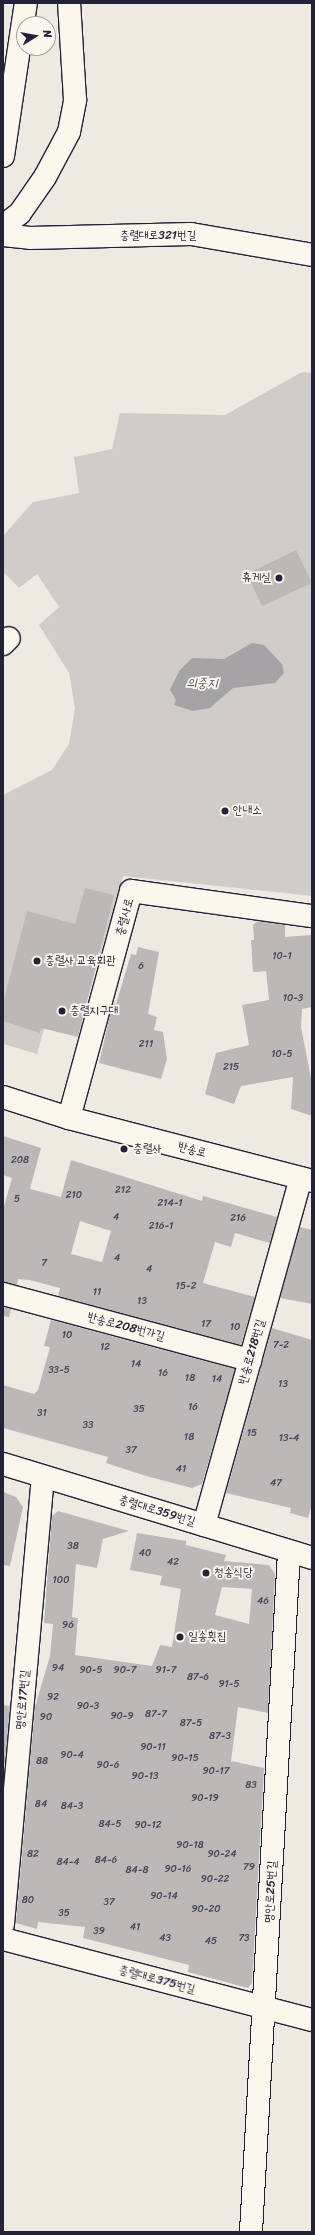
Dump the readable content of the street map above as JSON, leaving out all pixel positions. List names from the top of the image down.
{
  "streets": {
    "street": [
      "충렬대로321번길",
      "충렬사로",
      "반송로",
      "반송로208번가길",
      "반송로218번길",
      "충렬대로359번길",
      "명안로17번길",
      "명안로25번길",
      "충렬대로375번길"
    ]
  },
  "crossings": [
    ["충렬사로", "반송로"],
    ["반송로", "반송로218번길"],
    ["반송로208번가길", "반송로218번길"],
    ["반송로218번길", "충렬대로359번길"],
    ["충렬대로359번길", "명안로17번길"],
    ["충렬대로359번길", "명안로25번길"],
    ["명안로25번길", "충렬대로375번길"]
  ],
  "water": ["의중지"],
  "places": [
    "휴게실",
    "안내소",
    "충렬사 교육회관",
    "충렬지구대",
    "충렬사",
    "청송식당",
    "일송횟집"
  ],
  "house_numbers": [
    "10-1",
    "6",
    "10-3",
    "211",
    "10-5",
    "215",
    "208",
    "212",
    "210",
    "5",
    "214-1",
    "4",
    "216",
    "216-1",
    "4",
    "7",
    "4",
    "15-2",
    "11",
    "13",
    "17",
    "10",
    "10",
    "7-2",
    "12",
    "14",
    "33-5",
    "16",
    "18",
    "14",
    "13",
    "16",
    "35",
    "31",
    "33",
    "15",
    "18",
    "13-4",
    "37",
    "41",
    "47",
    "38",
    "40",
    "42",
    "100",
    "46",
    "96",
    "94",
    "90-5",
    "90-7",
    "91-7",
    "87-6",
    "91-5",
    "92",
    "90-3",
    "87-7",
    "90-9",
    "90",
    "87-5",
    "87-3",
    "90-11",
    "90-4",
    "90-15",
    "88",
    "90-6",
    "90-17",
    "90-13",
    "83",
    "90-19",
    "84",
    "84-3",
    "84-5",
    "90-12",
    "90-18",
    "82",
    "90-24",
    "84-6",
    "84-4",
    "79",
    "90-16",
    "84-8",
    "90-22",
    "90-14",
    "80",
    "37",
    "90-20",
    "35",
    "41",
    "39",
    "43",
    "73",
    "45"
  ],
  "north": "right"
}
